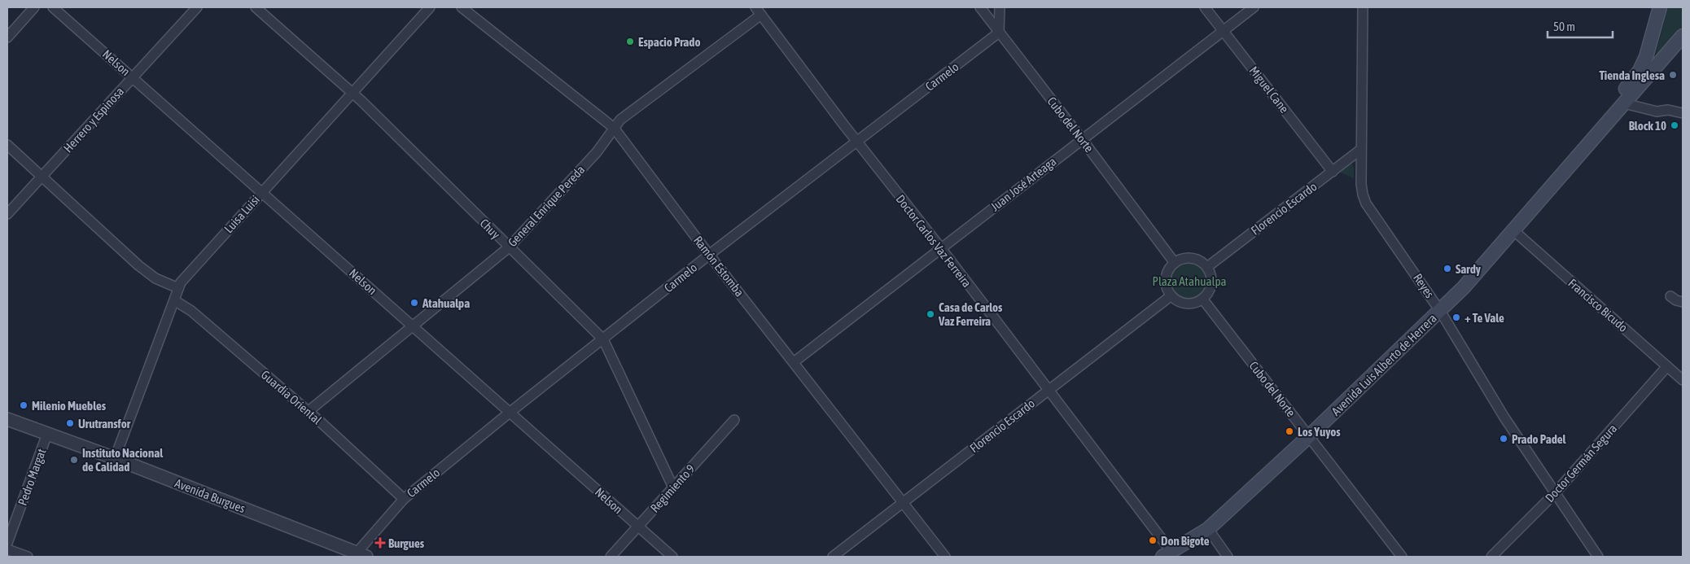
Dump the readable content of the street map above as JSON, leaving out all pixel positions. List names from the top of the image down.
{
  "streets": {
    "main road": ["Avenida Luis Alberto de Herrera"],
    "street": [
      "Nelson",
      "Carmelo",
      "Miguel Cane",
      "Herrero y Espinosa",
      "Cubo del Norte",
      "Juan José Arteaga",
      "General Enrique Pereda",
      "Florencio Escardo",
      "Luisa Luisi",
      "Chuy",
      "Doctor Carlos Vaz Ferreira",
      "Ramón Estomba",
      "Reyes",
      "Francisco Bicudo",
      "Guardia Oriental",
      "Doctor Germán Segura",
      "Pedro Margat",
      "Regimiento 9",
      "Avenida Burgues"
    ]
  },
  "crossings": [
    ["Nelson", "Carmelo"],
    ["Nelson", "Herrero y Espinosa"],
    ["Nelson", "General Enrique Pereda"],
    ["Nelson", "Luisa Luisi"],
    ["Nelson", "Regimiento 9"],
    ["Carmelo", "Cubo del Norte"],
    ["Carmelo", "Chuy"],
    ["Carmelo", "Doctor Carlos Vaz Ferreira"],
    ["Carmelo", "Ramón Estomba"],
    ["Carmelo", "Guardia Oriental"],
    ["Carmelo", "Avenida Burgues"],
    ["Miguel Cane", "Juan José Arteaga"],
    ["Miguel Cane", "Florencio Escardo"],
    ["Cubo del Norte", "Juan José Arteaga"],
    ["Cubo del Norte", "Florencio Escardo"],
    ["Cubo del Norte", "Avenida Luis Alberto de Herrera"],
    ["Juan José Arteaga", "Doctor Carlos Vaz Ferreira"],
    ["Juan José Arteaga", "Ramón Estomba"],
    ["General Enrique Pereda", "Chuy"],
    ["General Enrique Pereda", "Doctor Carlos Vaz Ferreira"],
    ["General Enrique Pereda", "Ramón Estomba"],
    ["General Enrique Pereda", "Guardia Oriental"],
    ["Florencio Escardo", "Doctor Carlos Vaz Ferreira"],
    ["Florencio Escardo", "Ramón Estomba"],
    ["Florencio Escardo", "Reyes"],
    ["Luisa Luisi", "Chuy"],
    ["Luisa Luisi", "Guardia Oriental"],
    ["Luisa Luisi", "Avenida Burgues"],
    ["Chuy", "Regimiento 9"],
    ["Doctor Carlos Vaz Ferreira", "Avenida Luis Alberto de Herrera"],
    ["Reyes", "Avenida Luis Alberto de Herrera"],
    ["Reyes", "Doctor Germán Segura"],
    ["Francisco Bicudo", "Avenida Luis Alberto de Herrera"],
    ["Francisco Bicudo", "Doctor Germán Segura"],
    ["Pedro Margat", "Avenida Burgues"]
  ],
  "parks": ["Plaza Atahualpa"],
  "places": {
    "other": [
      "Espacio Prado",
      "Tienda Inglesa",
      "Block 10",
      "Sardy",
      "Atahualpa",
      "Casa de Carlos Vaz Ferreira",
      "+ Te Vale",
      "Milenio Muebles",
      "Urutransfor",
      "Los Yuyos",
      "Prado Padel",
      "Instituto Nacional de Calidad",
      "Don Bigote"
    ],
    "health": ["Burgues"]
  },
  "scale_bar": "50 m"
}
